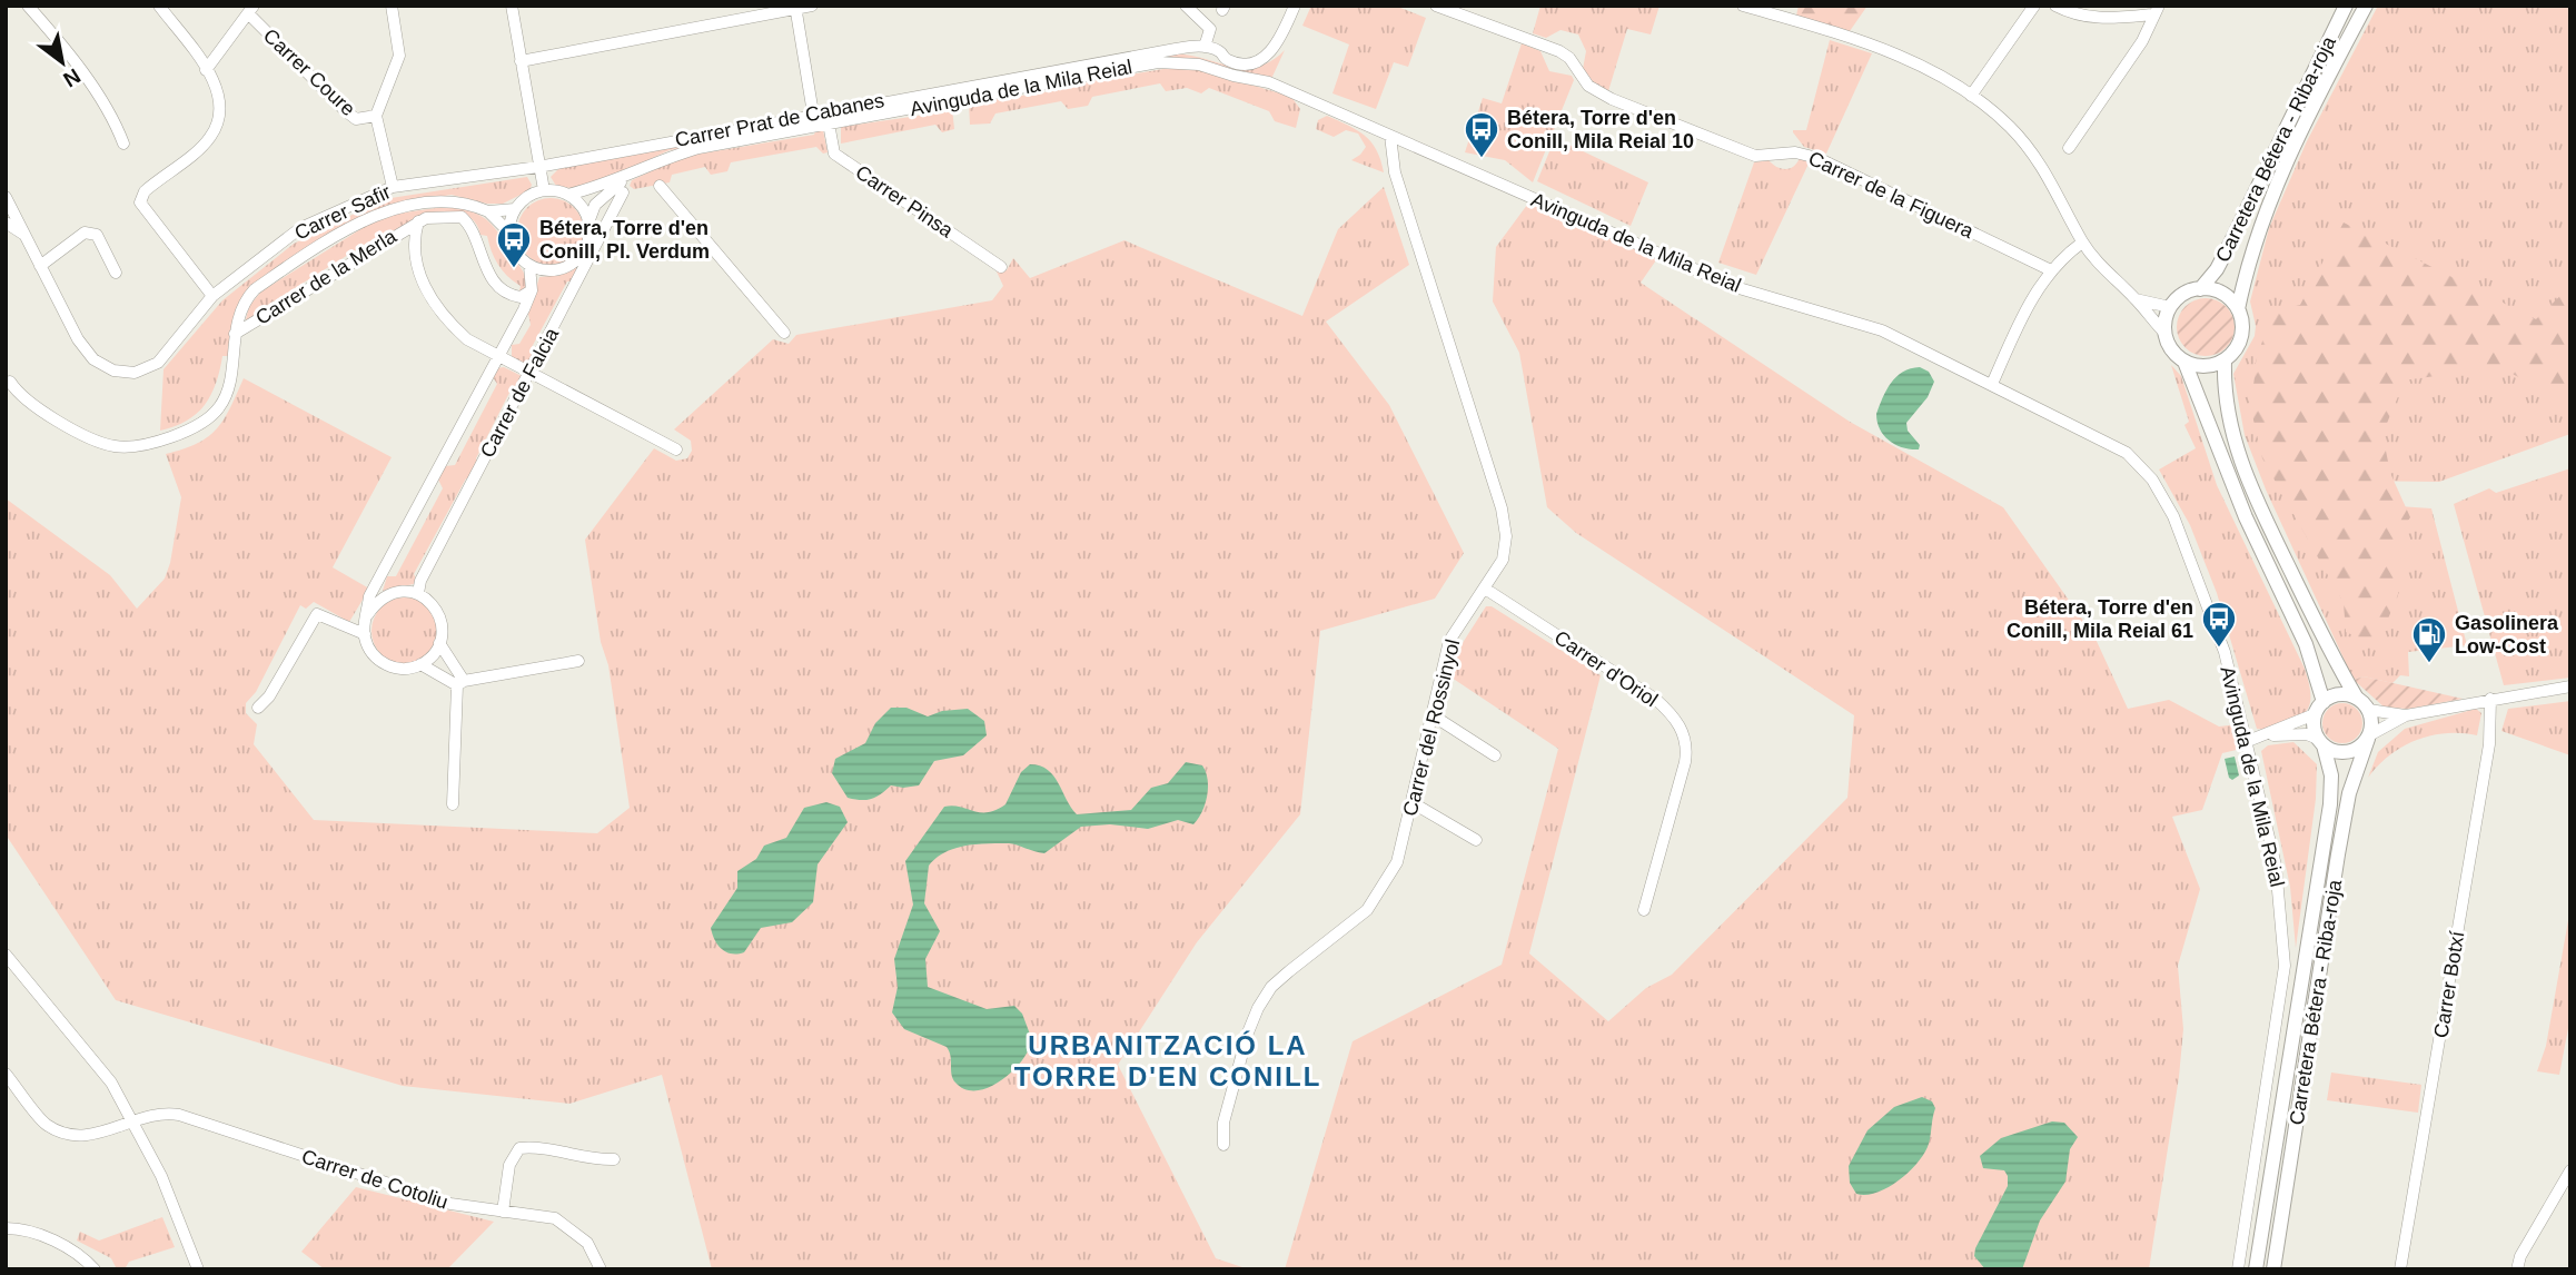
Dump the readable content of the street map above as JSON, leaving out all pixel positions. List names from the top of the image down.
{
  "streets": {
    "main road": ["Carretera Bétera - Riba-roja"],
    "street": [
      "Carrer Coure",
      "Avinguda de la Mila Reial",
      "Carrer Prat de Cabanes",
      "Carrer de la Figuera",
      "Carrer Pinsa",
      "Carrer Safir",
      "Carrer de la Merla",
      "Carrer de Falcia",
      "Carrer d'Oriol",
      "Carrer del Rossinyol",
      "Carrer Botxí",
      "Carrer de Cotoliu"
    ]
  },
  "crossings": [
    ["Avinguda de la Mila Reial", "Carrer Pinsa"],
    ["Avinguda de la Mila Reial", "Carrer de la Merla"],
    ["Avinguda de la Mila Reial", "Carrer del Rossinyol"],
    ["Carrer Prat de Cabanes", "Carrer Safir"],
    ["Carrer d'Oriol", "Carrer del Rossinyol"]
  ],
  "districts": ["URBANITZACIÓ LA TORRE D'EN CONILL"],
  "places": {
    "bus stop": ["Bétera, Torre d'en Conill, Mila Reial 10", "Bétera, Torre d'en Conill, Pl. Verdum", "Bétera, Torre d'en Conill, Mila Reial 61"],
    "fuel station": ["Gasolinera Low-Cost"]
  },
  "north": "bottom right"
}
